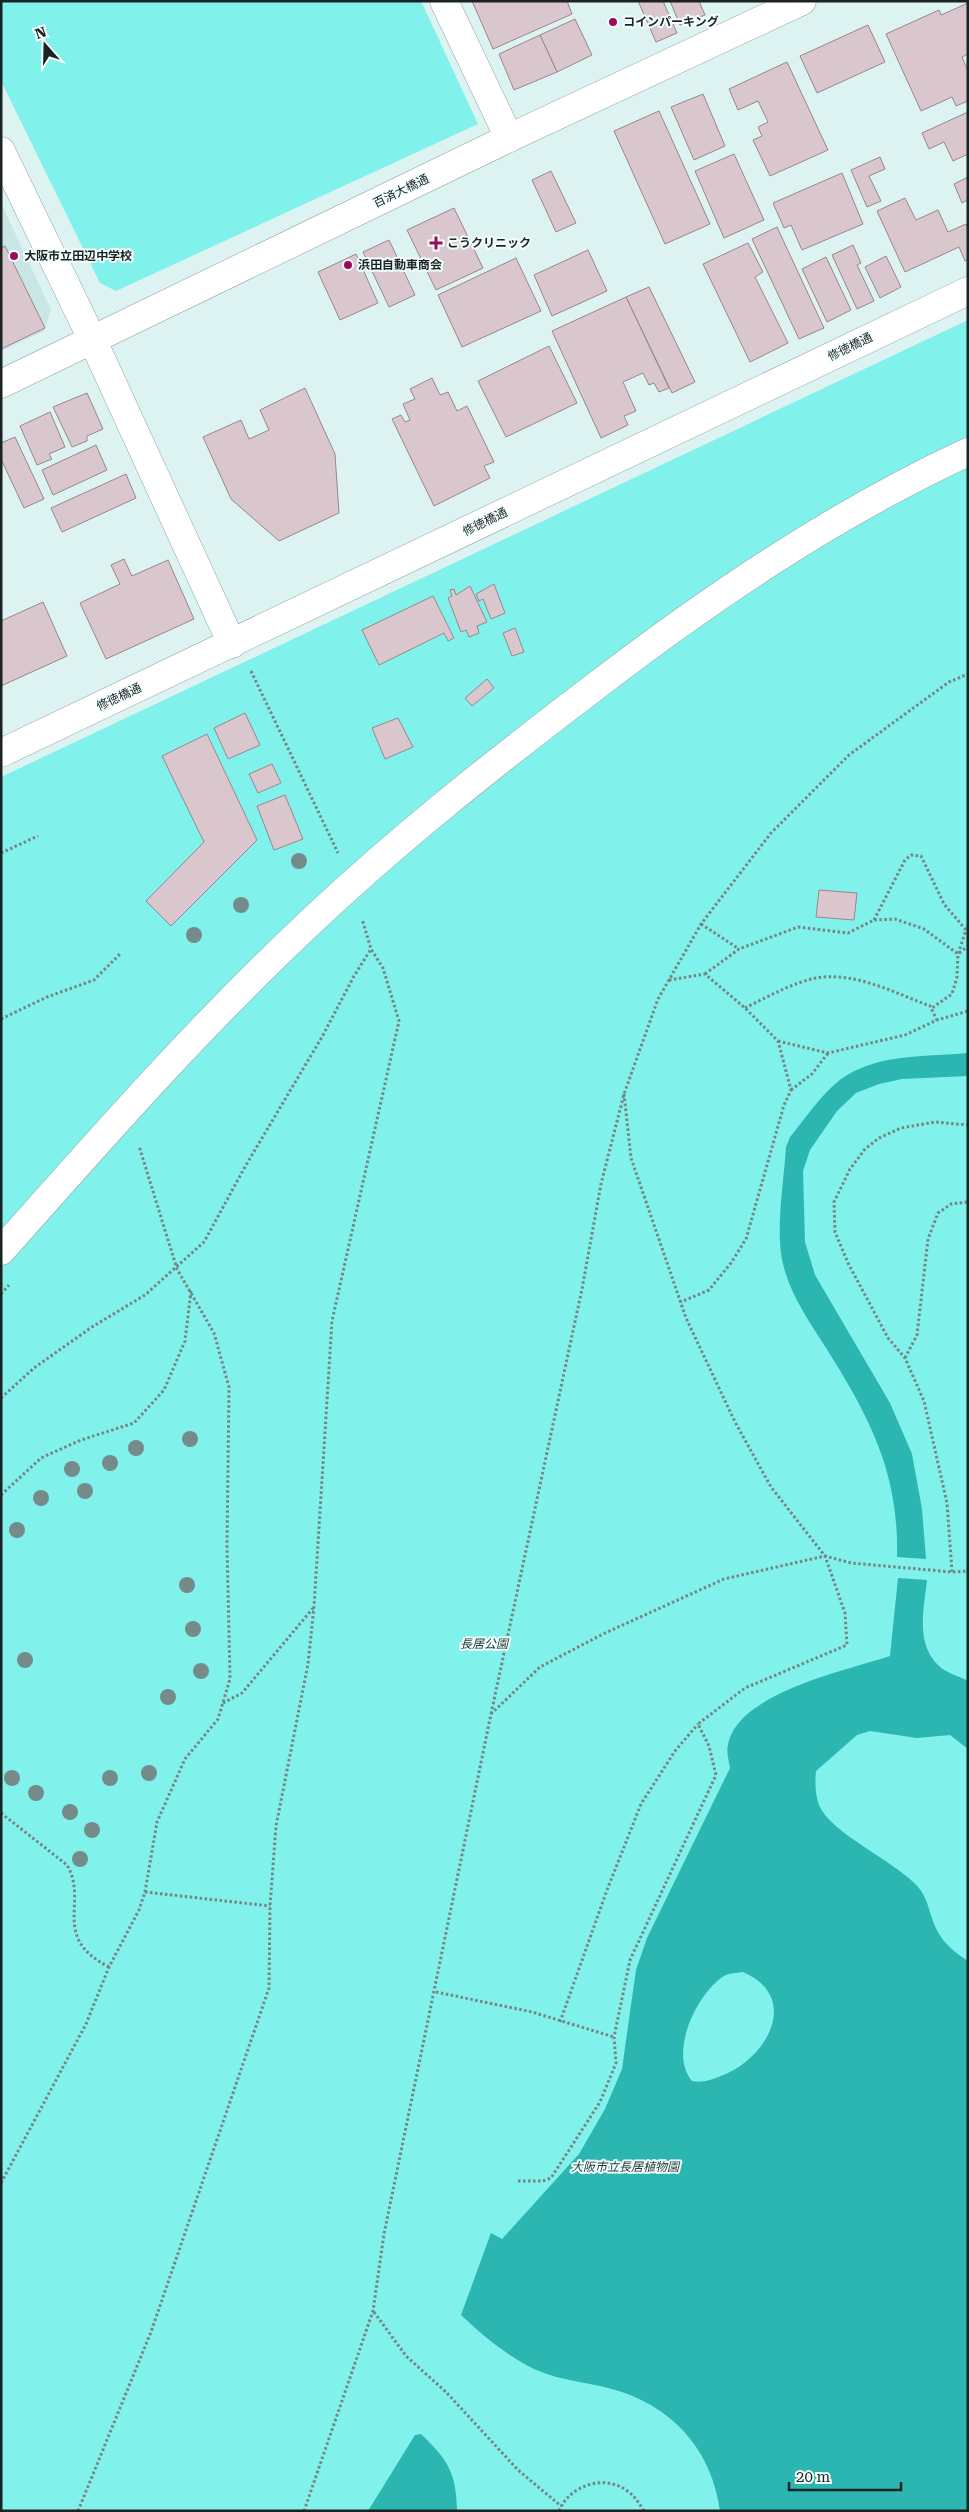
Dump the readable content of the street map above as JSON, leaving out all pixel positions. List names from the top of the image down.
{
  "streets": {
    "street": ["百済大橋通", "修徳橋通"]
  },
  "parks": ["長居公園", "大阪市立長居植物園"],
  "places": {
    "other": ["コインパーキング", "大阪市立田辺中学校", "浜田自動車商会"],
    "health": ["こうクリニック"]
  },
  "scale_bar": "20 m",
  "north": "top"
}
